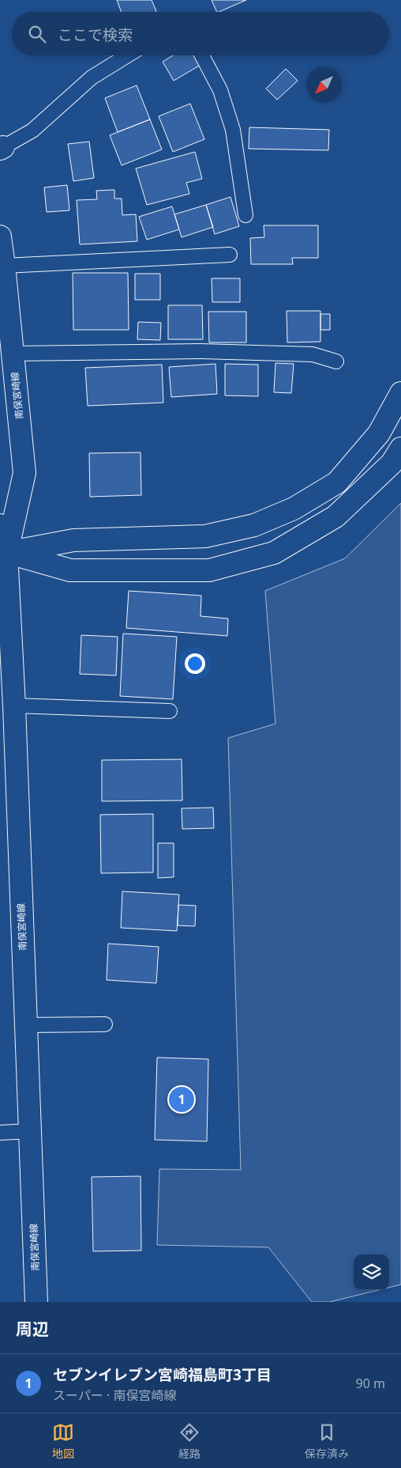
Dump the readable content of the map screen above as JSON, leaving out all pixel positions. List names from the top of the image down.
{
  "streets": {
    "main road": ["南俣宮崎線"]
  },
  "north": "bottom left",
  "page": {
    "search": "ここで検索",
    "pins": "1",
    "heading": "周辺",
    "list": [
      {
        "mark": "1",
        "name": "セブンイレブン宮崎福島町3丁目",
        "note": "スーパー · 南俣宮崎線",
        "value": "90 m"
      }
    ],
    "nav": ["地図", "経路", "保存済み"]
  }
}
